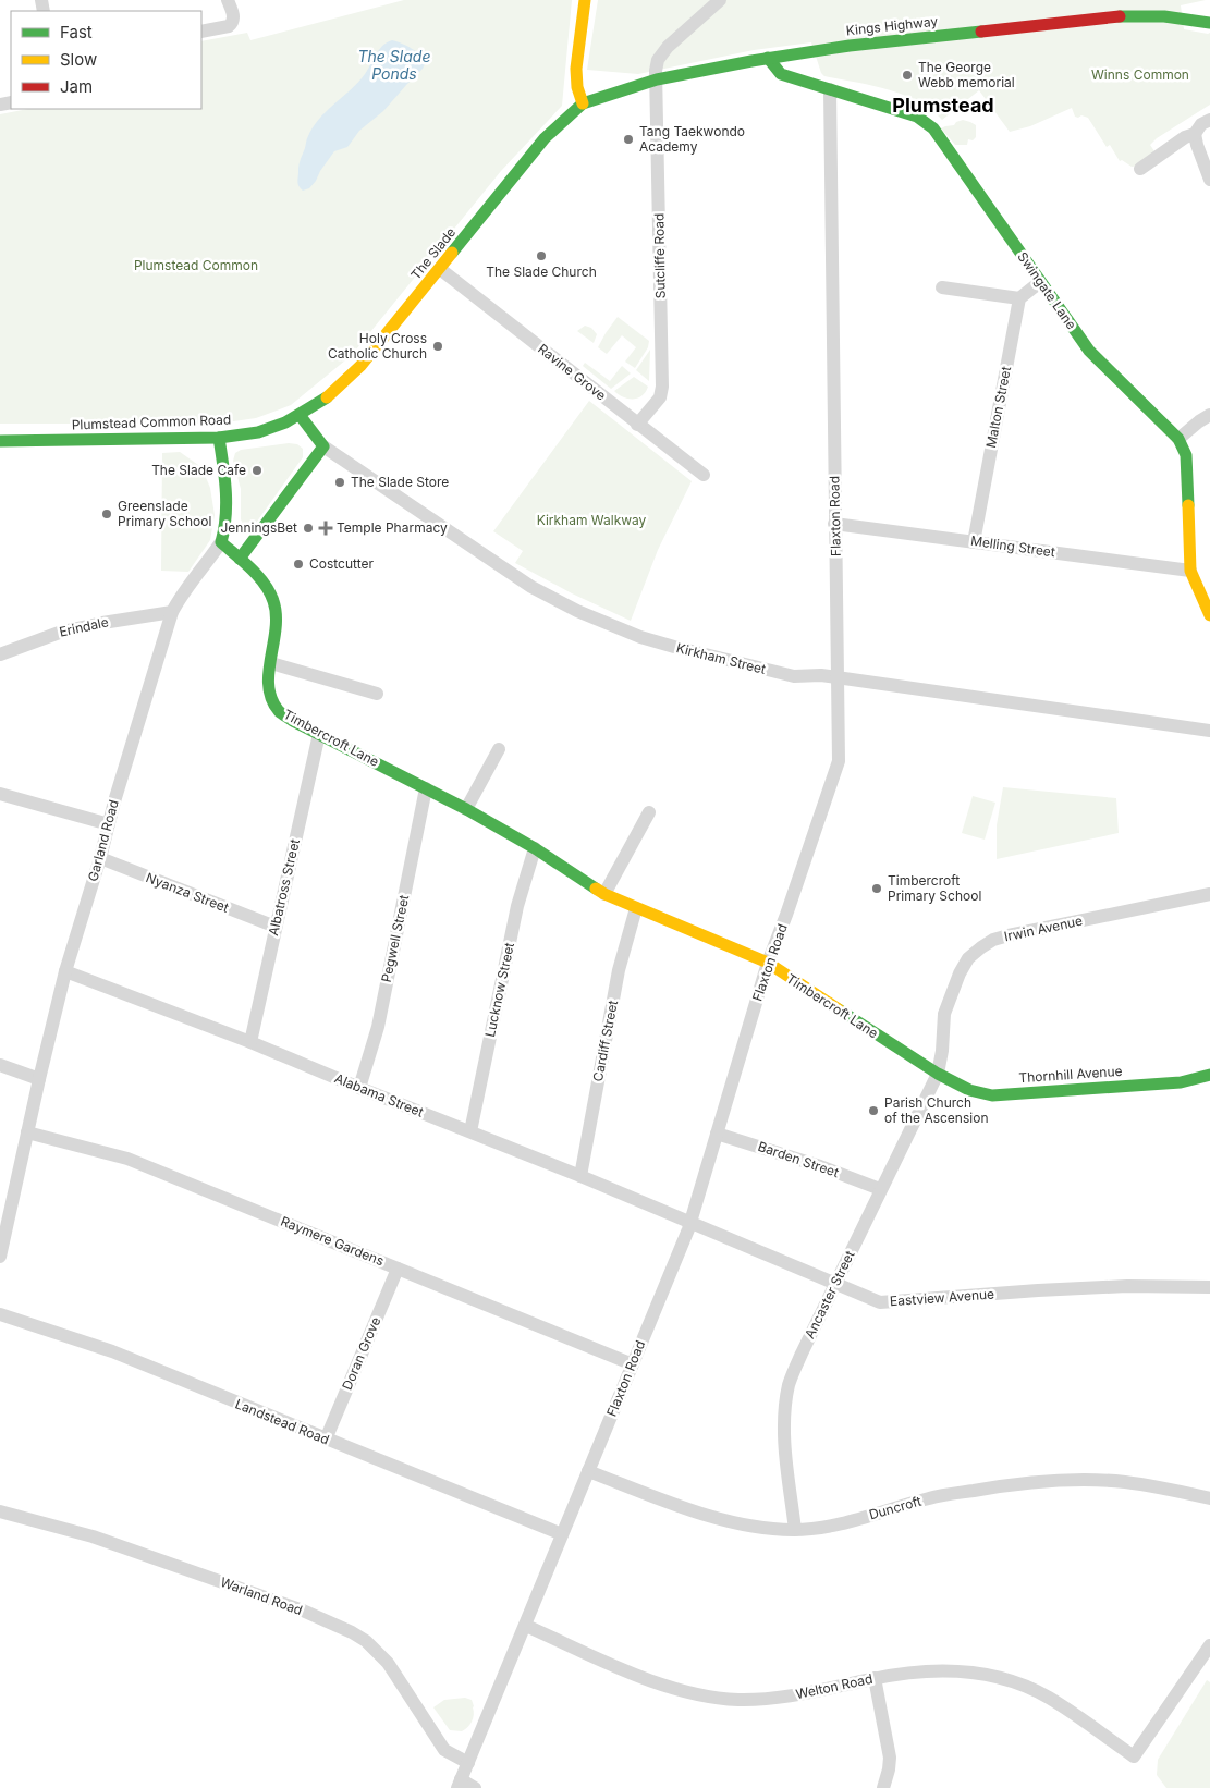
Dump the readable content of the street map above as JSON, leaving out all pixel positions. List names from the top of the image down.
{
  "streets": {
    "street": [
      "Kings Highway",
      "The Slade",
      "Sutcliffe Road",
      "Swingate Lane",
      "Ravine Grove",
      "Malton Street",
      "Plumstead Common Road",
      "Flaxton Road",
      "Melling Street",
      "Erindale",
      "Kirkham Street",
      "Timbercroft Lane",
      "Garland Road",
      "Albatross Street",
      "Nyanza Street",
      "Irwin Avenue",
      "Pegwell Street",
      "Lucknow Street",
      "Cardiff Street",
      "Thornhill Avenue",
      "Alabama Street",
      "Barden Street",
      "Raymere Gardens",
      "Ancaster Street",
      "Eastview Avenue",
      "Doran Grove",
      "Landstead Road",
      "Duncroft",
      "Warland Road",
      "Welton Road"
    ]
  },
  "crossings": [
    ["Kings Highway", "The Slade"],
    ["Kings Highway", "Sutcliffe Road"],
    ["Kings Highway", "Swingate Lane"],
    ["The Slade", "Ravine Grove"],
    ["The Slade", "Plumstead Common Road"],
    ["The Slade", "Kirkham Street"],
    ["Sutcliffe Road", "Ravine Grove"],
    ["Swingate Lane", "Flaxton Road"],
    ["Swingate Lane", "Melling Street"],
    ["Malton Street", "Melling Street"],
    ["Plumstead Common Road", "Kirkham Street"],
    ["Plumstead Common Road", "Garland Road"],
    ["Flaxton Road", "Melling Street"],
    ["Flaxton Road", "Kirkham Street"],
    ["Flaxton Road", "Timbercroft Lane"],
    ["Flaxton Road", "Alabama Street"],
    ["Flaxton Road", "Barden Street"],
    ["Flaxton Road", "Raymere Gardens"],
    ["Flaxton Road", "Eastview Avenue"],
    ["Flaxton Road", "Landstead Road"],
    ["Flaxton Road", "Duncroft"],
    ["Flaxton Road", "Warland Road"],
    ["Flaxton Road", "Welton Road"],
    ["Erindale", "Garland Road"],
    ["Timbercroft Lane", "Garland Road"],
    ["Timbercroft Lane", "Albatross Street"],
    ["Timbercroft Lane", "Irwin Avenue"],
    ["Timbercroft Lane", "Pegwell Street"],
    ["Timbercroft Lane", "Lucknow Street"],
    ["Timbercroft Lane", "Cardiff Street"],
    ["Timbercroft Lane", "Thornhill Avenue"],
    ["Timbercroft Lane", "Ancaster Street"],
    ["Garland Road", "Nyanza Street"],
    ["Garland Road", "Alabama Street"],
    ["Garland Road", "Raymere Gardens"],
    ["Albatross Street", "Nyanza Street"],
    ["Albatross Street", "Alabama Street"],
    ["Irwin Avenue", "Thornhill Avenue"],
    ["Irwin Avenue", "Ancaster Street"],
    ["Pegwell Street", "Alabama Street"],
    ["Lucknow Street", "Alabama Street"],
    ["Cardiff Street", "Alabama Street"],
    ["Thornhill Avenue", "Ancaster Street"],
    ["Alabama Street", "Eastview Avenue"],
    ["Barden Street", "Ancaster Street"],
    ["Raymere Gardens", "Doran Grove"],
    ["Ancaster Street", "Eastview Avenue"],
    ["Ancaster Street", "Duncroft"],
    ["Doran Grove", "Landstead Road"]
  ],
  "districts": ["Plumstead"],
  "water": ["The Slade Ponds"],
  "parks": ["Winns Common", "Plumstead Common", "Kirkham Walkway"],
  "places": {
    "other": [
      "The George Webb memorial",
      "Tang Taekwondo Academy",
      "The Slade Church",
      "Holy Cross Catholic Church",
      "The Slade Cafe",
      "The Slade Store",
      "Greenslade Primary School",
      "JenningsBet",
      "Costcutter",
      "Timbercroft Primary School",
      "Parish Church of the Ascension"
    ],
    "health": ["Temple Pharmacy"]
  },
  "legend": ["Fast", "Slow", "Jam"]
}
